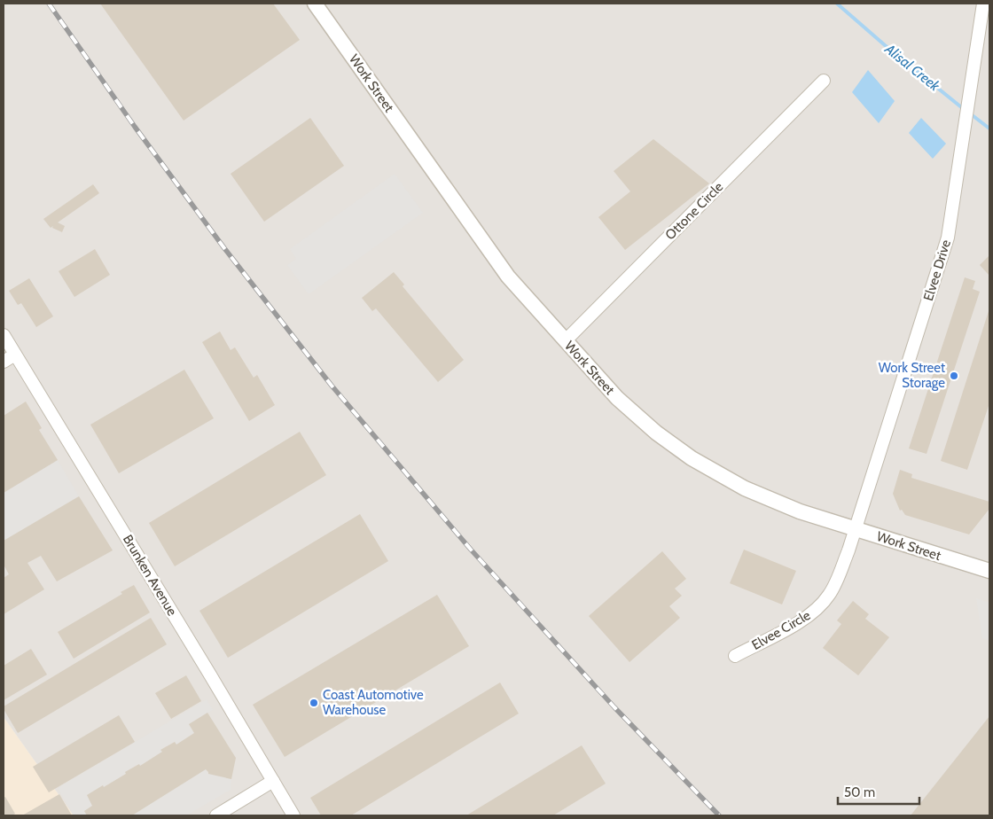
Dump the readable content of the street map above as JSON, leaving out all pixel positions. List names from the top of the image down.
{
  "streets": {
    "street": [
      "Work Street",
      "Ottone Circle",
      "Elvee Drive",
      "Brunken Avenue",
      "Elvee Circle"
    ]
  },
  "crossings": [
    ["Work Street", "Ottone Circle"],
    ["Work Street", "Elvee Drive"],
    ["Work Street", "Elvee Circle"],
    ["Elvee Drive", "Elvee Circle"]
  ],
  "water": ["Alisal Creek"],
  "places": ["Work Street Storage", "Coast Automotive Warehouse"],
  "scale_bar": "50 m"
}
